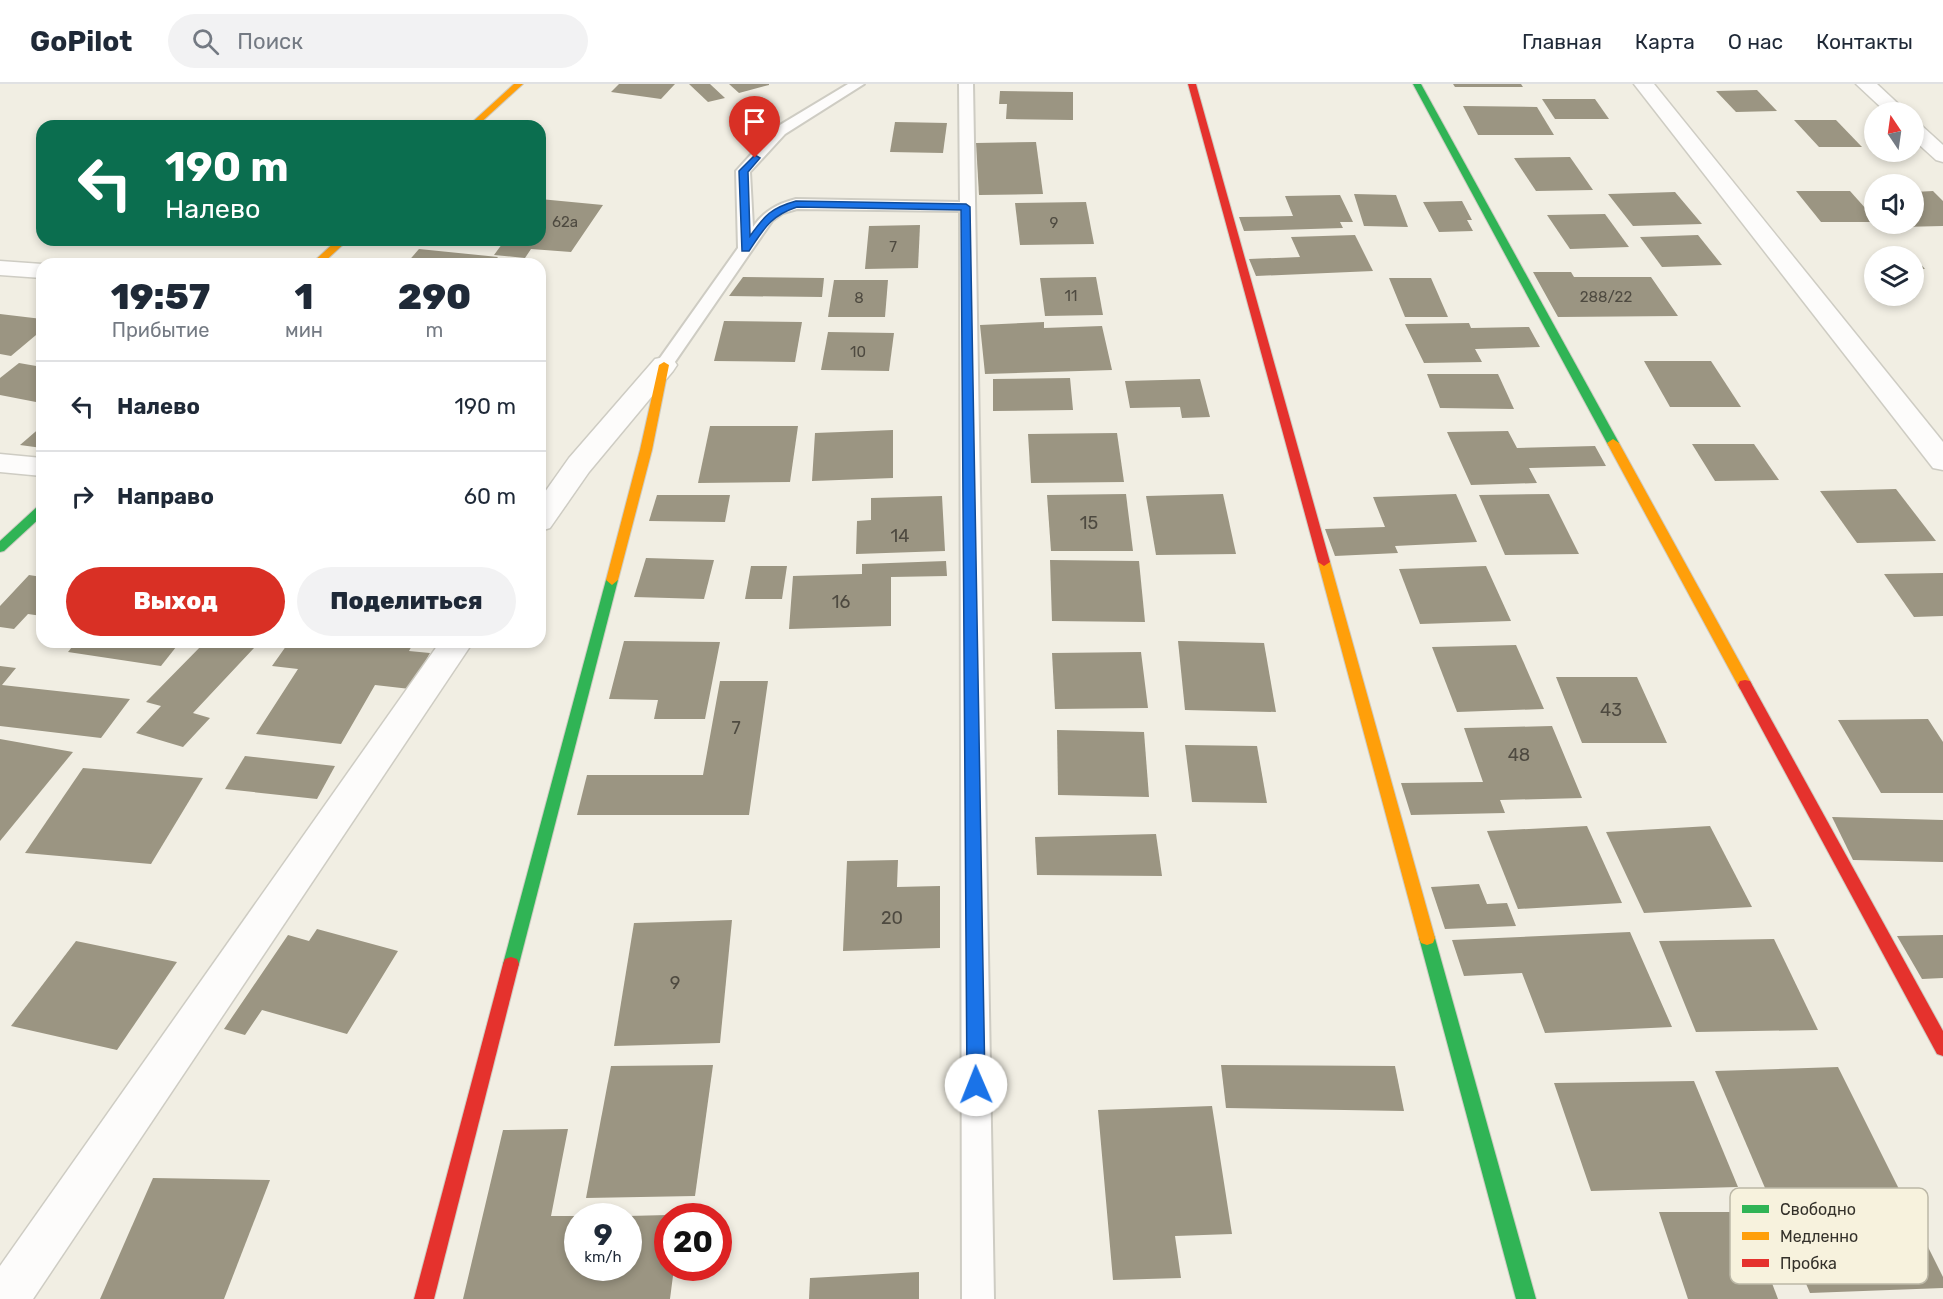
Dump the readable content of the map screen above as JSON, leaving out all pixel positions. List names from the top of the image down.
{
  "house_numbers": [
    "62а",
    "9",
    "7",
    "11",
    "288/22",
    "8",
    "10",
    "15",
    "14",
    "16",
    "43",
    "7",
    "48",
    "20",
    "9"
  ],
  "legend": ["Свободно", "Медленно", "Пробка"],
  "north": "top",
  "page": {
    "header": "GoPilot",
    "search": "Поиск",
    "nav": [
      "Главная",
      "Карта",
      "О нас",
      "Контакты"
    ],
    "turn": ["190 m", "Налево"],
    "eta": [
      "19:57",
      "Прибытие",
      "1",
      "мин",
      "290",
      "m"
    ],
    "list": [
      {
        "name": "Налево",
        "value": "190 m"
      },
      {
        "name": "Направо",
        "value": "60 m"
      }
    ],
    "buttons": ["Выход", "Поделиться"],
    "speed": "9 km/h",
    "limit": "20"
  }
}
